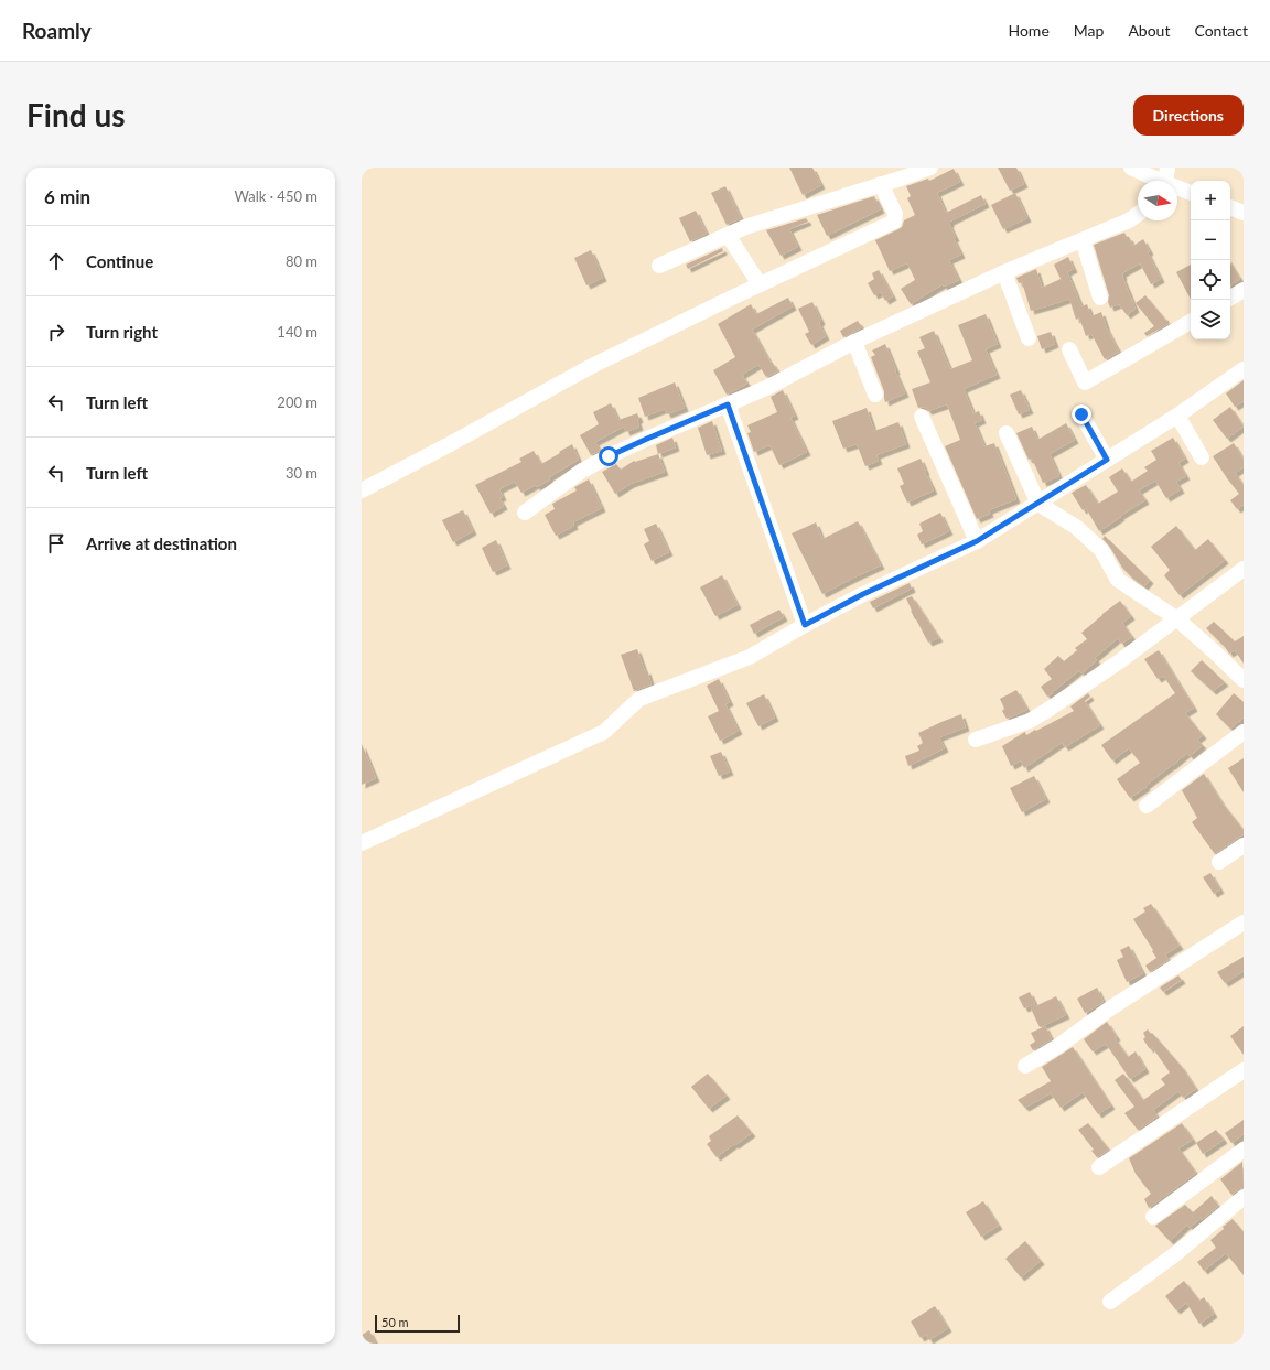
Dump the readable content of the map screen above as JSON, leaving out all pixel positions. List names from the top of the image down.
{
  "scale_bar": "50 m",
  "north": "right",
  "page": {
    "header": "Roamly",
    "nav": [
      "Home",
      "Map",
      "About",
      "Contact"
    ],
    "buttons": "Directions",
    "title": "Find us",
    "heading": ["6 min", "Walk · 450 m"],
    "map_buttons": ["+", "−"],
    "list": [
      ["Continue", "80 m"],
      ["Turn right", "140 m"],
      ["Turn left", "200 m"],
      ["Turn left", "30 m"],
      "Arrive at destination"
    ],
    "scale": "50 m"
  }
}
